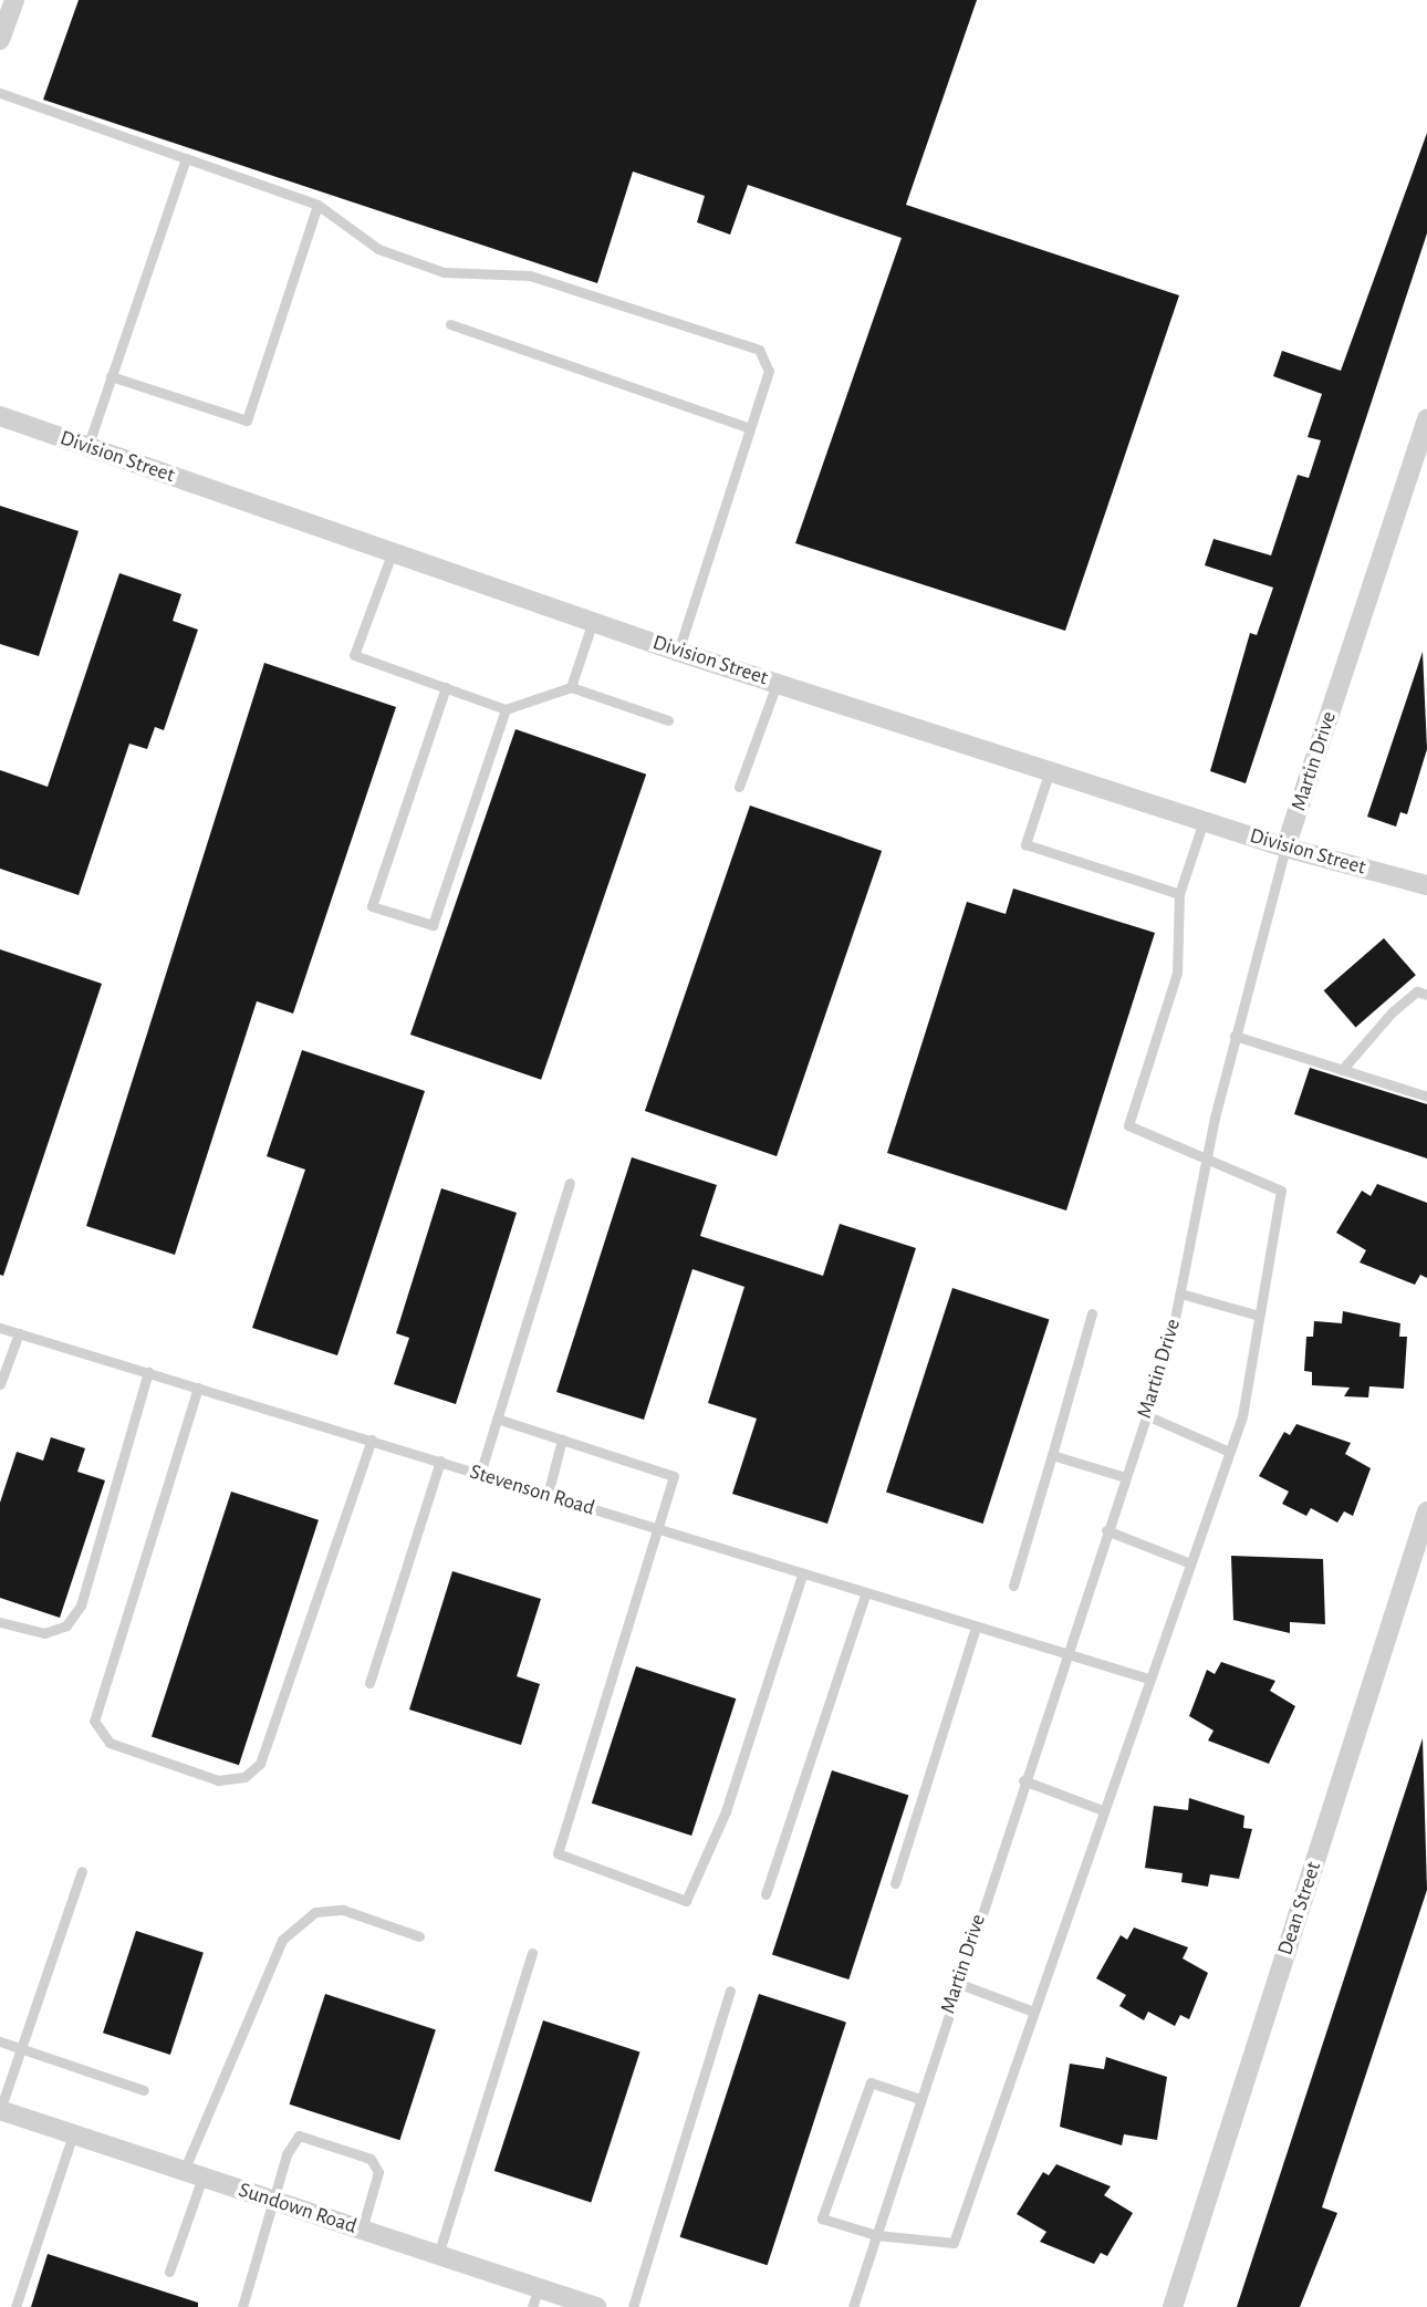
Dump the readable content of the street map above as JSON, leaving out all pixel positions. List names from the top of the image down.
{
  "streets": {
    "street": [
      "Division Street",
      "Martin Drive",
      "Dean Street",
      "Sundown Road"
    ],
    "lane": ["Stevenson Road"]
  },
  "crossings": [
    ["Division Street", "Martin Drive"],
    ["Martin Drive", "Stevenson Road"]
  ]
}
